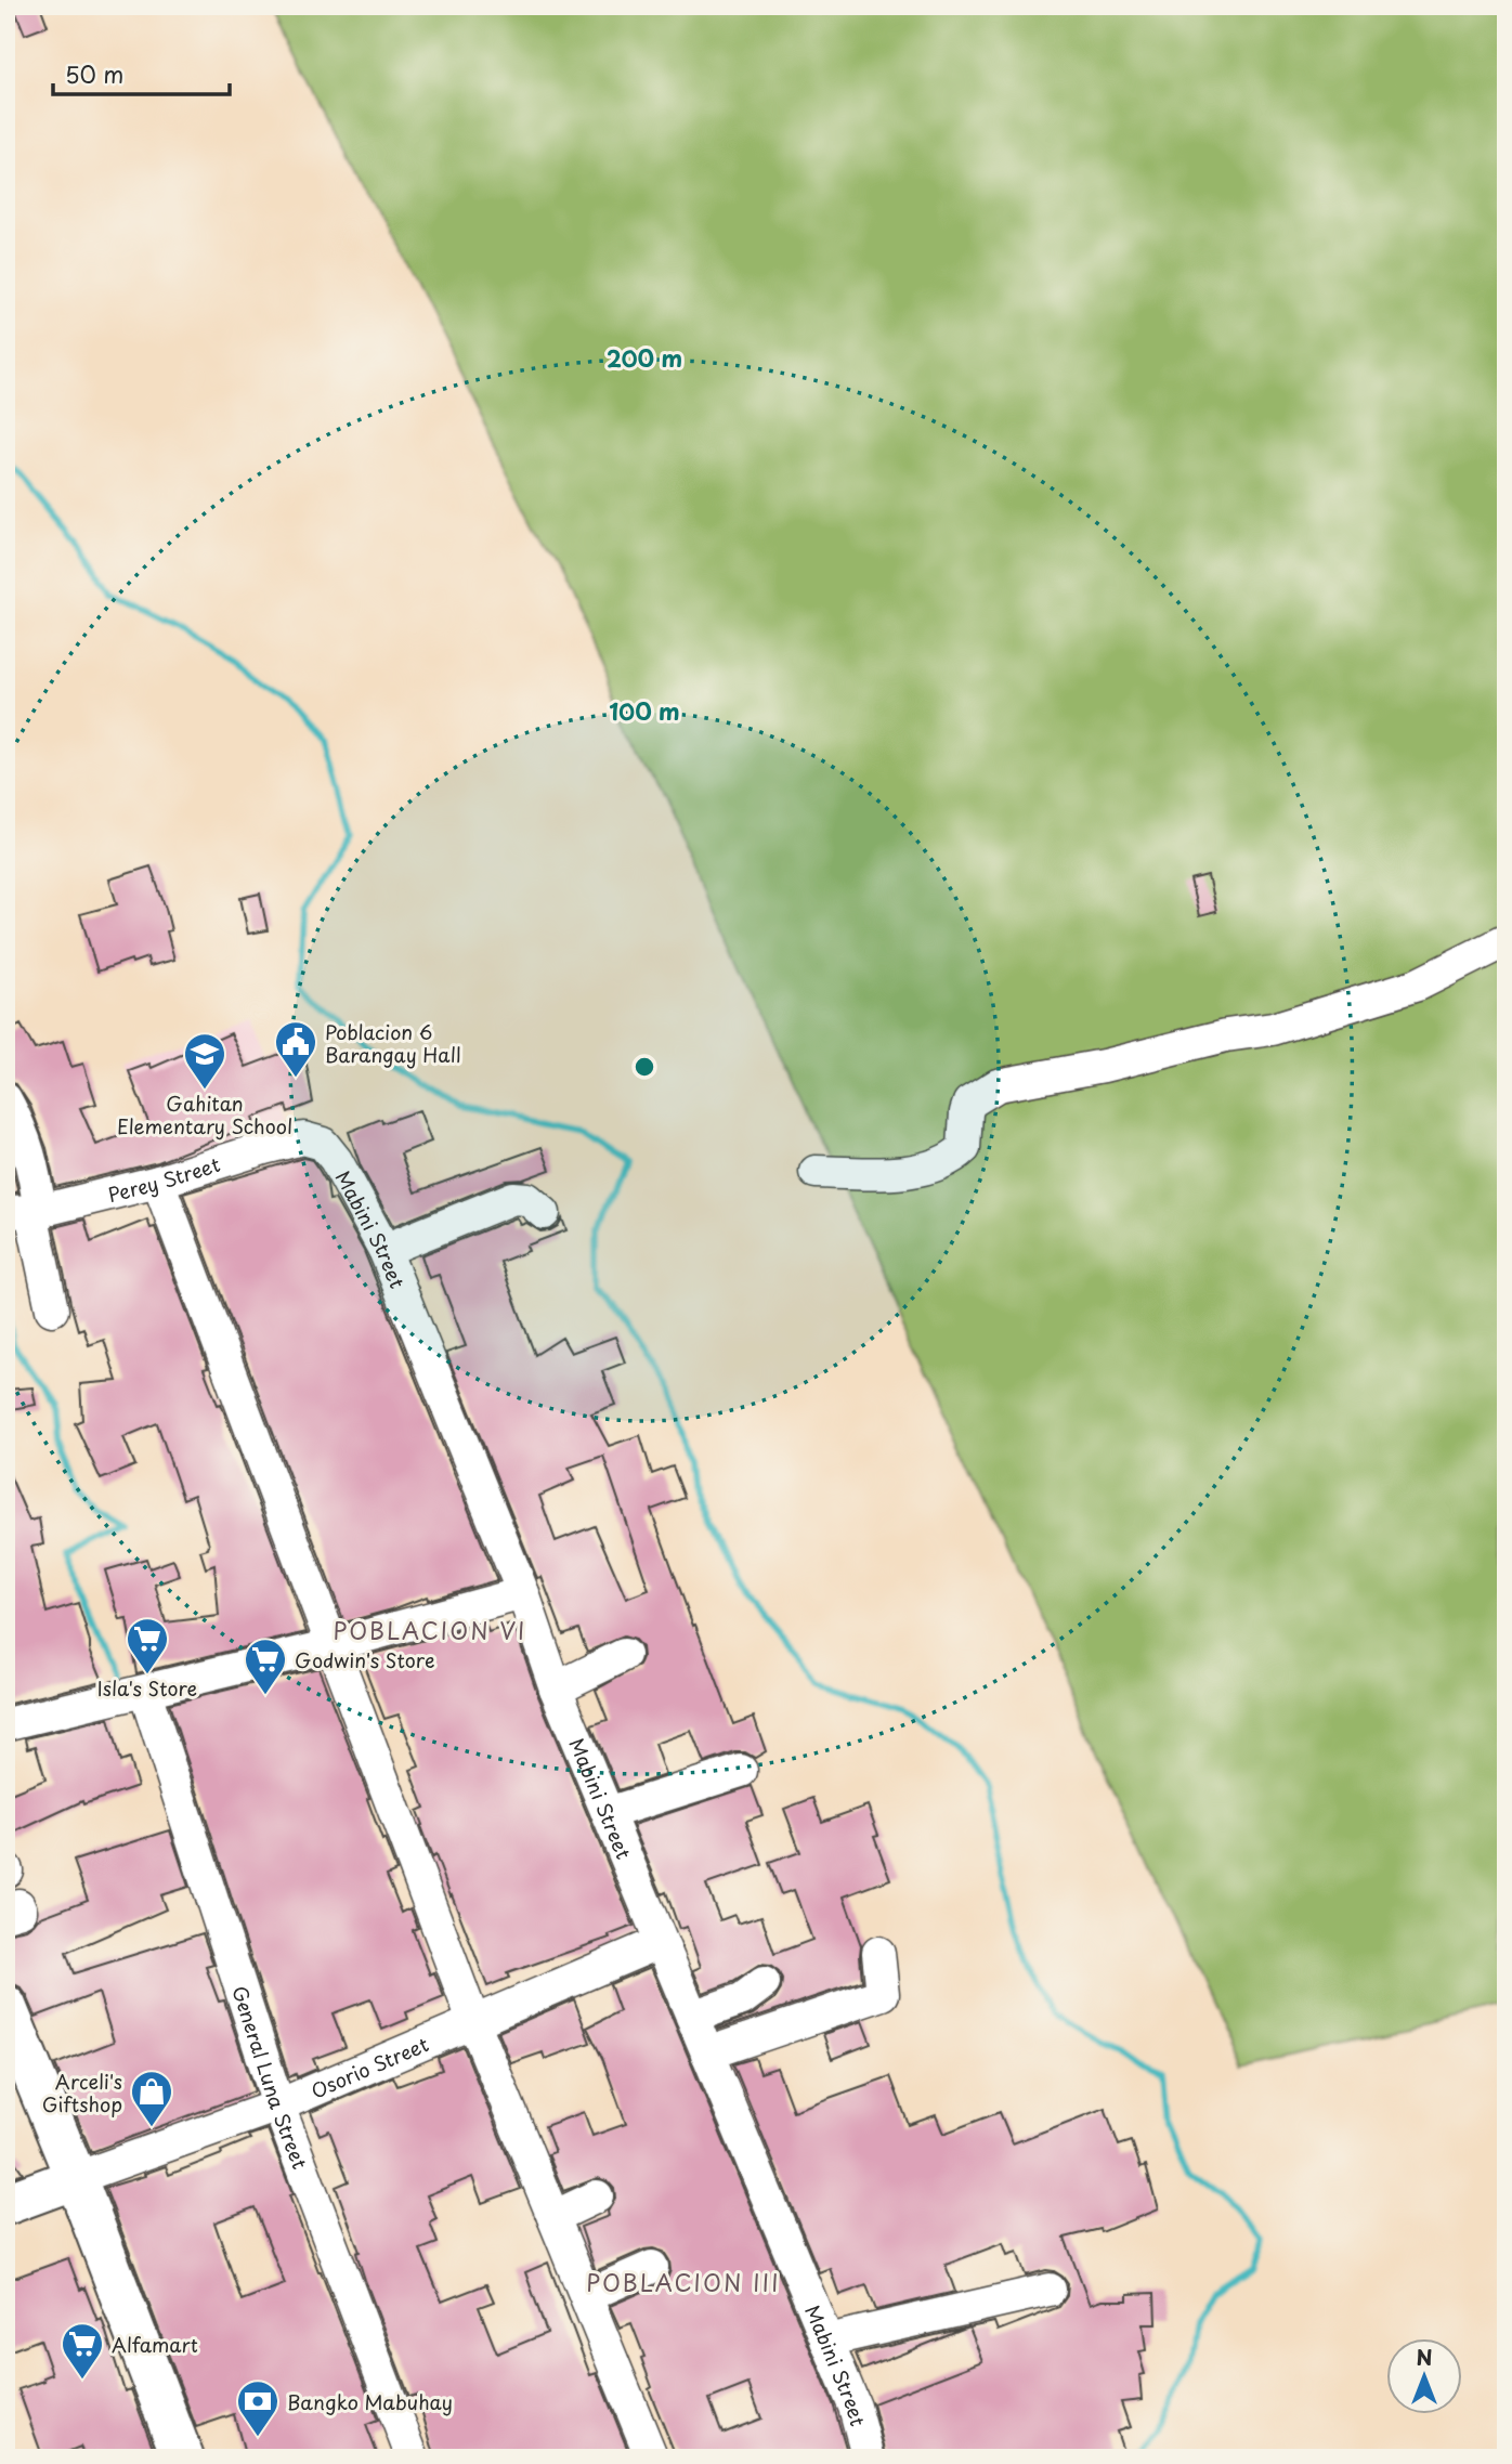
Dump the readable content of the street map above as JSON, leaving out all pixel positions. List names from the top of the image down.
{
  "streets": {
    "street": [
      "Perey Street",
      "Mabini Street",
      "Osorio Street",
      "General Luna Street"
    ]
  },
  "crossings": [
    ["Perey Street", "Mabini Street"],
    ["Mabini Street", "Osorio Street"],
    ["Osorio Street", "General Luna Street"]
  ],
  "districts": ["POBLACION VI", "POBLACION III"],
  "places": {
    "public building": ["Poblacion 6 Barangay Hall"],
    "school or university": ["Gahitan Elementary School"],
    "supermarket": ["Isla's Store", "Godwin's Store", "Alfamart"],
    "shop": ["Arceli's Giftshop"],
    "bank": ["Bangko Mabuhay"]
  },
  "scale_bar": "50 m",
  "north": "top",
  "rings": ["200 m", "100 m"]
}
